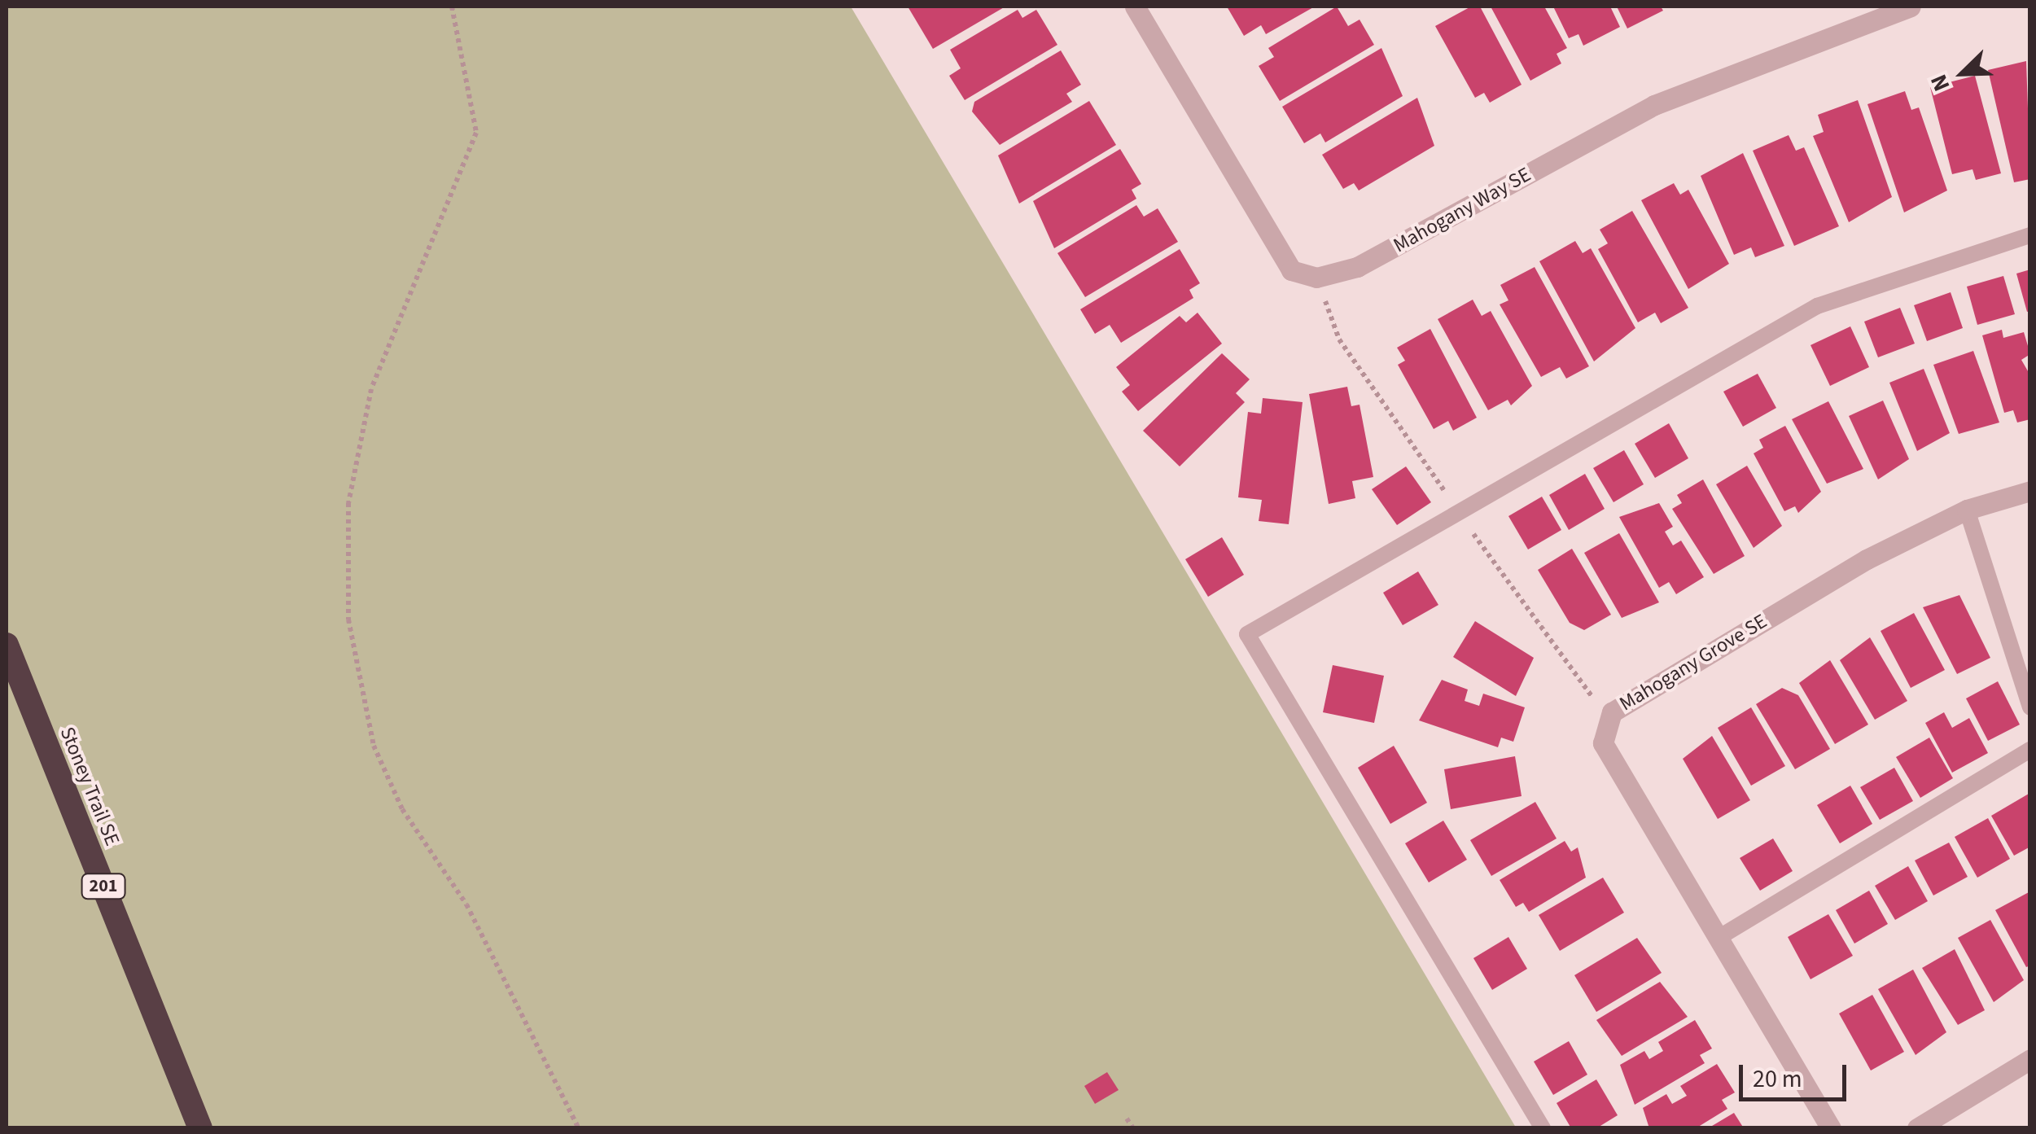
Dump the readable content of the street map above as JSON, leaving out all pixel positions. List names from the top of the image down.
{
  "streets": {
    "highway": ["Stoney Trail SE", "201"],
    "street": ["Mahogany Way SE", "Mahogany Grove SE"]
  },
  "scale_bar": "20 m",
  "north": "bottom left"
}
